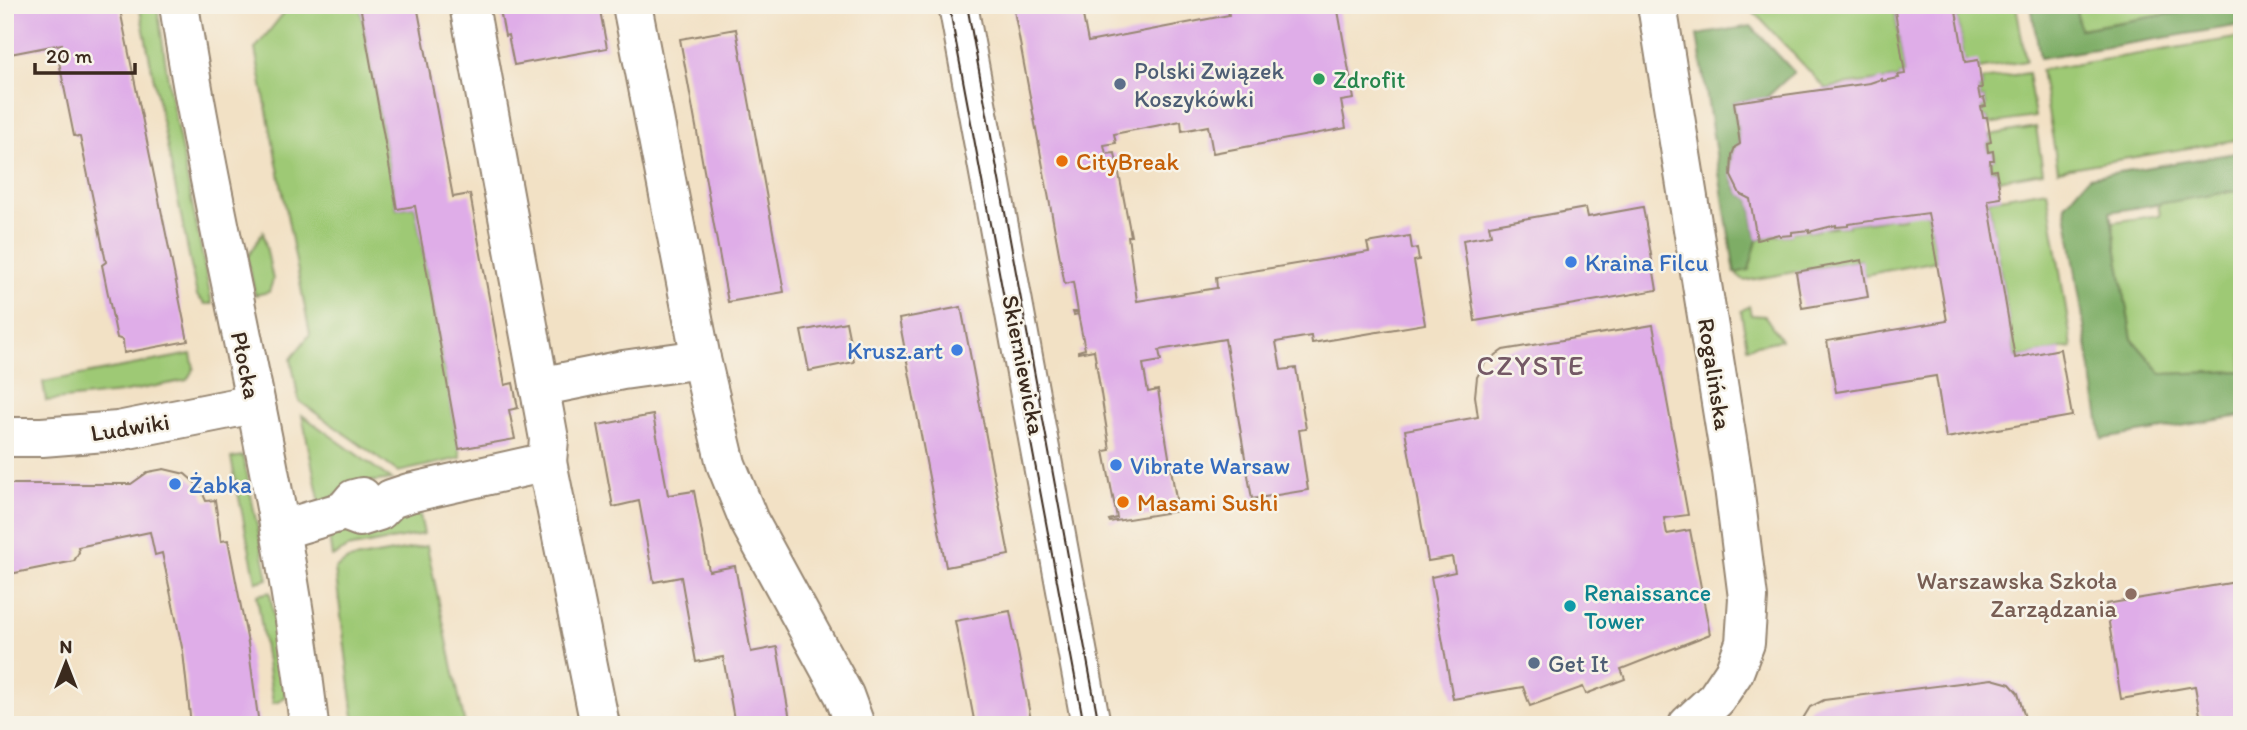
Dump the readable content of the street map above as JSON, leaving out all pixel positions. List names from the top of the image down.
{
  "streets": {
    "street": [
      "Płocka",
      "Skierniewicka",
      "Rogalińska",
      "Ludwiki"
    ]
  },
  "crossings": [
    ["Płocka", "Ludwiki"]
  ],
  "districts": ["CZYSTE"],
  "places": [
    "Zdrofit",
    "Polski Związek Koszykówki",
    "CityBreak",
    "Kraina Filcu",
    "Krusz.art",
    "Vibrate Warsaw",
    "Żabka",
    "Masami Sushi",
    "Warszawska Szkoła Zarządzania",
    "Renaissance Tower",
    "Get It"
  ],
  "scale_bar": "20 m",
  "north": "top"
}
